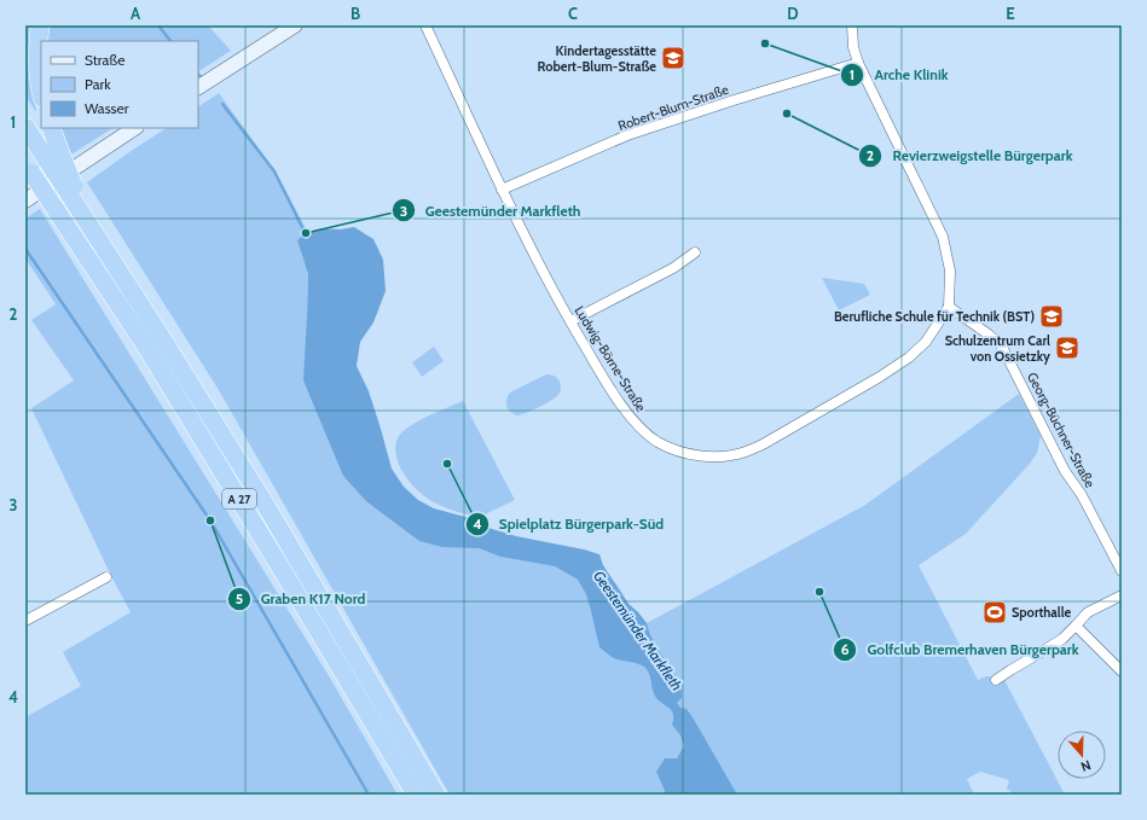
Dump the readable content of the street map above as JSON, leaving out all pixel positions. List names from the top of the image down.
{
  "streets": {
    "highway": ["A 27"],
    "street": ["Robert-Blum-Straße", "Ludwig-Börne-Straße", "Georg-Büchner-Straße"]
  },
  "crossings": [
    ["Robert-Blum-Straße", "Ludwig-Börne-Straße"],
    ["Ludwig-Börne-Straße", "Georg-Büchner-Straße"]
  ],
  "water": ["Geestemünder Markfleth"],
  "places": {
    "other": [
      "Arche Klinik",
      "Revierzweigstelle Bürgerpark",
      "Geestemünder Markfleth",
      "Spielplatz Bürgerpark-Süd",
      "Graben K17 Nord",
      "Golfclub Bremerhaven Bürgerpark"
    ],
    "school or university": ["Kindertagesstätte Robert-Blum-Straße", "Berufliche Schule für Technik (BST)", "Schulzentrum Carl von Ossietzky"],
    "sports": ["Sporthalle"]
  },
  "legend": ["Straße", "Park", "Wasser"],
  "north": "bottom",
  "grid": {
    "columns": [
      "A",
      "B",
      "C",
      "D",
      "E"
    ],
    "rows": [
      "1",
      "2",
      "3",
      "4"
    ]
  }
}
